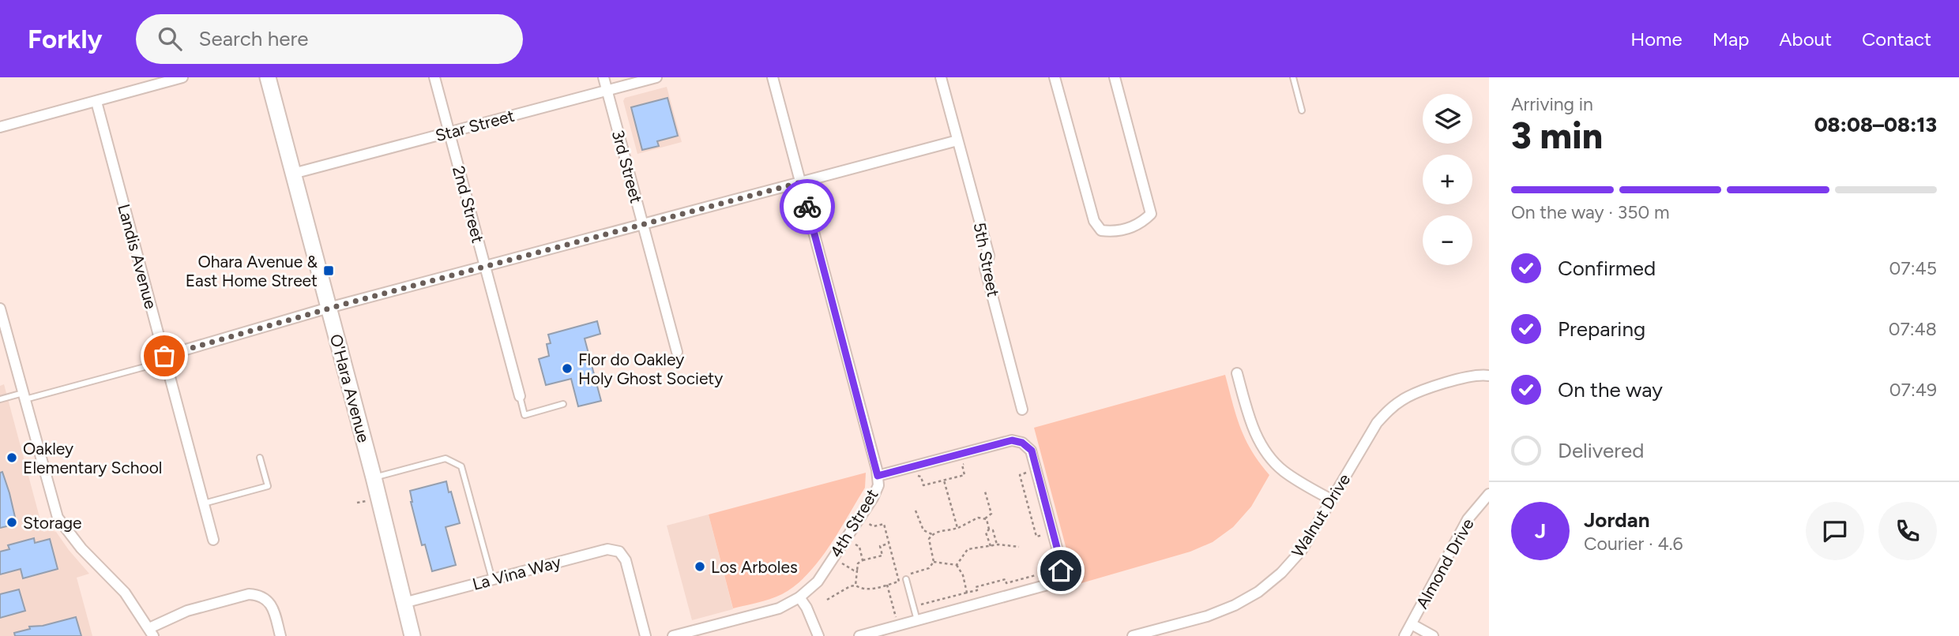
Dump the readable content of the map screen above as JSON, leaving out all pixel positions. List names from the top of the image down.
{
  "streets": {
    "main road": ["O'Hara Avenue"],
    "street": [
      "Star Street",
      "3rd Street",
      "2nd Street",
      "Landis Avenue",
      "5th Street",
      "Walnut Drive",
      "4th Street",
      "Almond Drive",
      "La Vina Way"
    ]
  },
  "crossings": [
    ["Star Street", "3rd Street"],
    ["Star Street", "2nd Street"],
    ["Star Street", "O'Hara Avenue"],
    ["O'Hara Avenue", "La Vina Way"]
  ],
  "places": {
    "transit": ["Ohara Avenue & East Home Street"],
    "other": [
      "Flor do Oakley Holy Ghost Society",
      "Oakley Elementary School",
      "Storage",
      "Los Arboles"
    ]
  },
  "page": {
    "header": "Forkly",
    "search": "Search here",
    "nav": [
      "Home",
      "Map",
      "About",
      "Contact"
    ],
    "heading": ["3 min", "Arriving in", "08:08–08:13"],
    "panel": ["Jordan", "Courier · 4.6"],
    "map_buttons": ["+", "−"],
    "bar": "On the way · 350 m",
    "list": [
      ["Confirmed", "07:45"],
      ["Preparing", "07:48"],
      ["On the way", "07:49"],
      "Delivered"
    ],
    "round": "J"
  }
}
